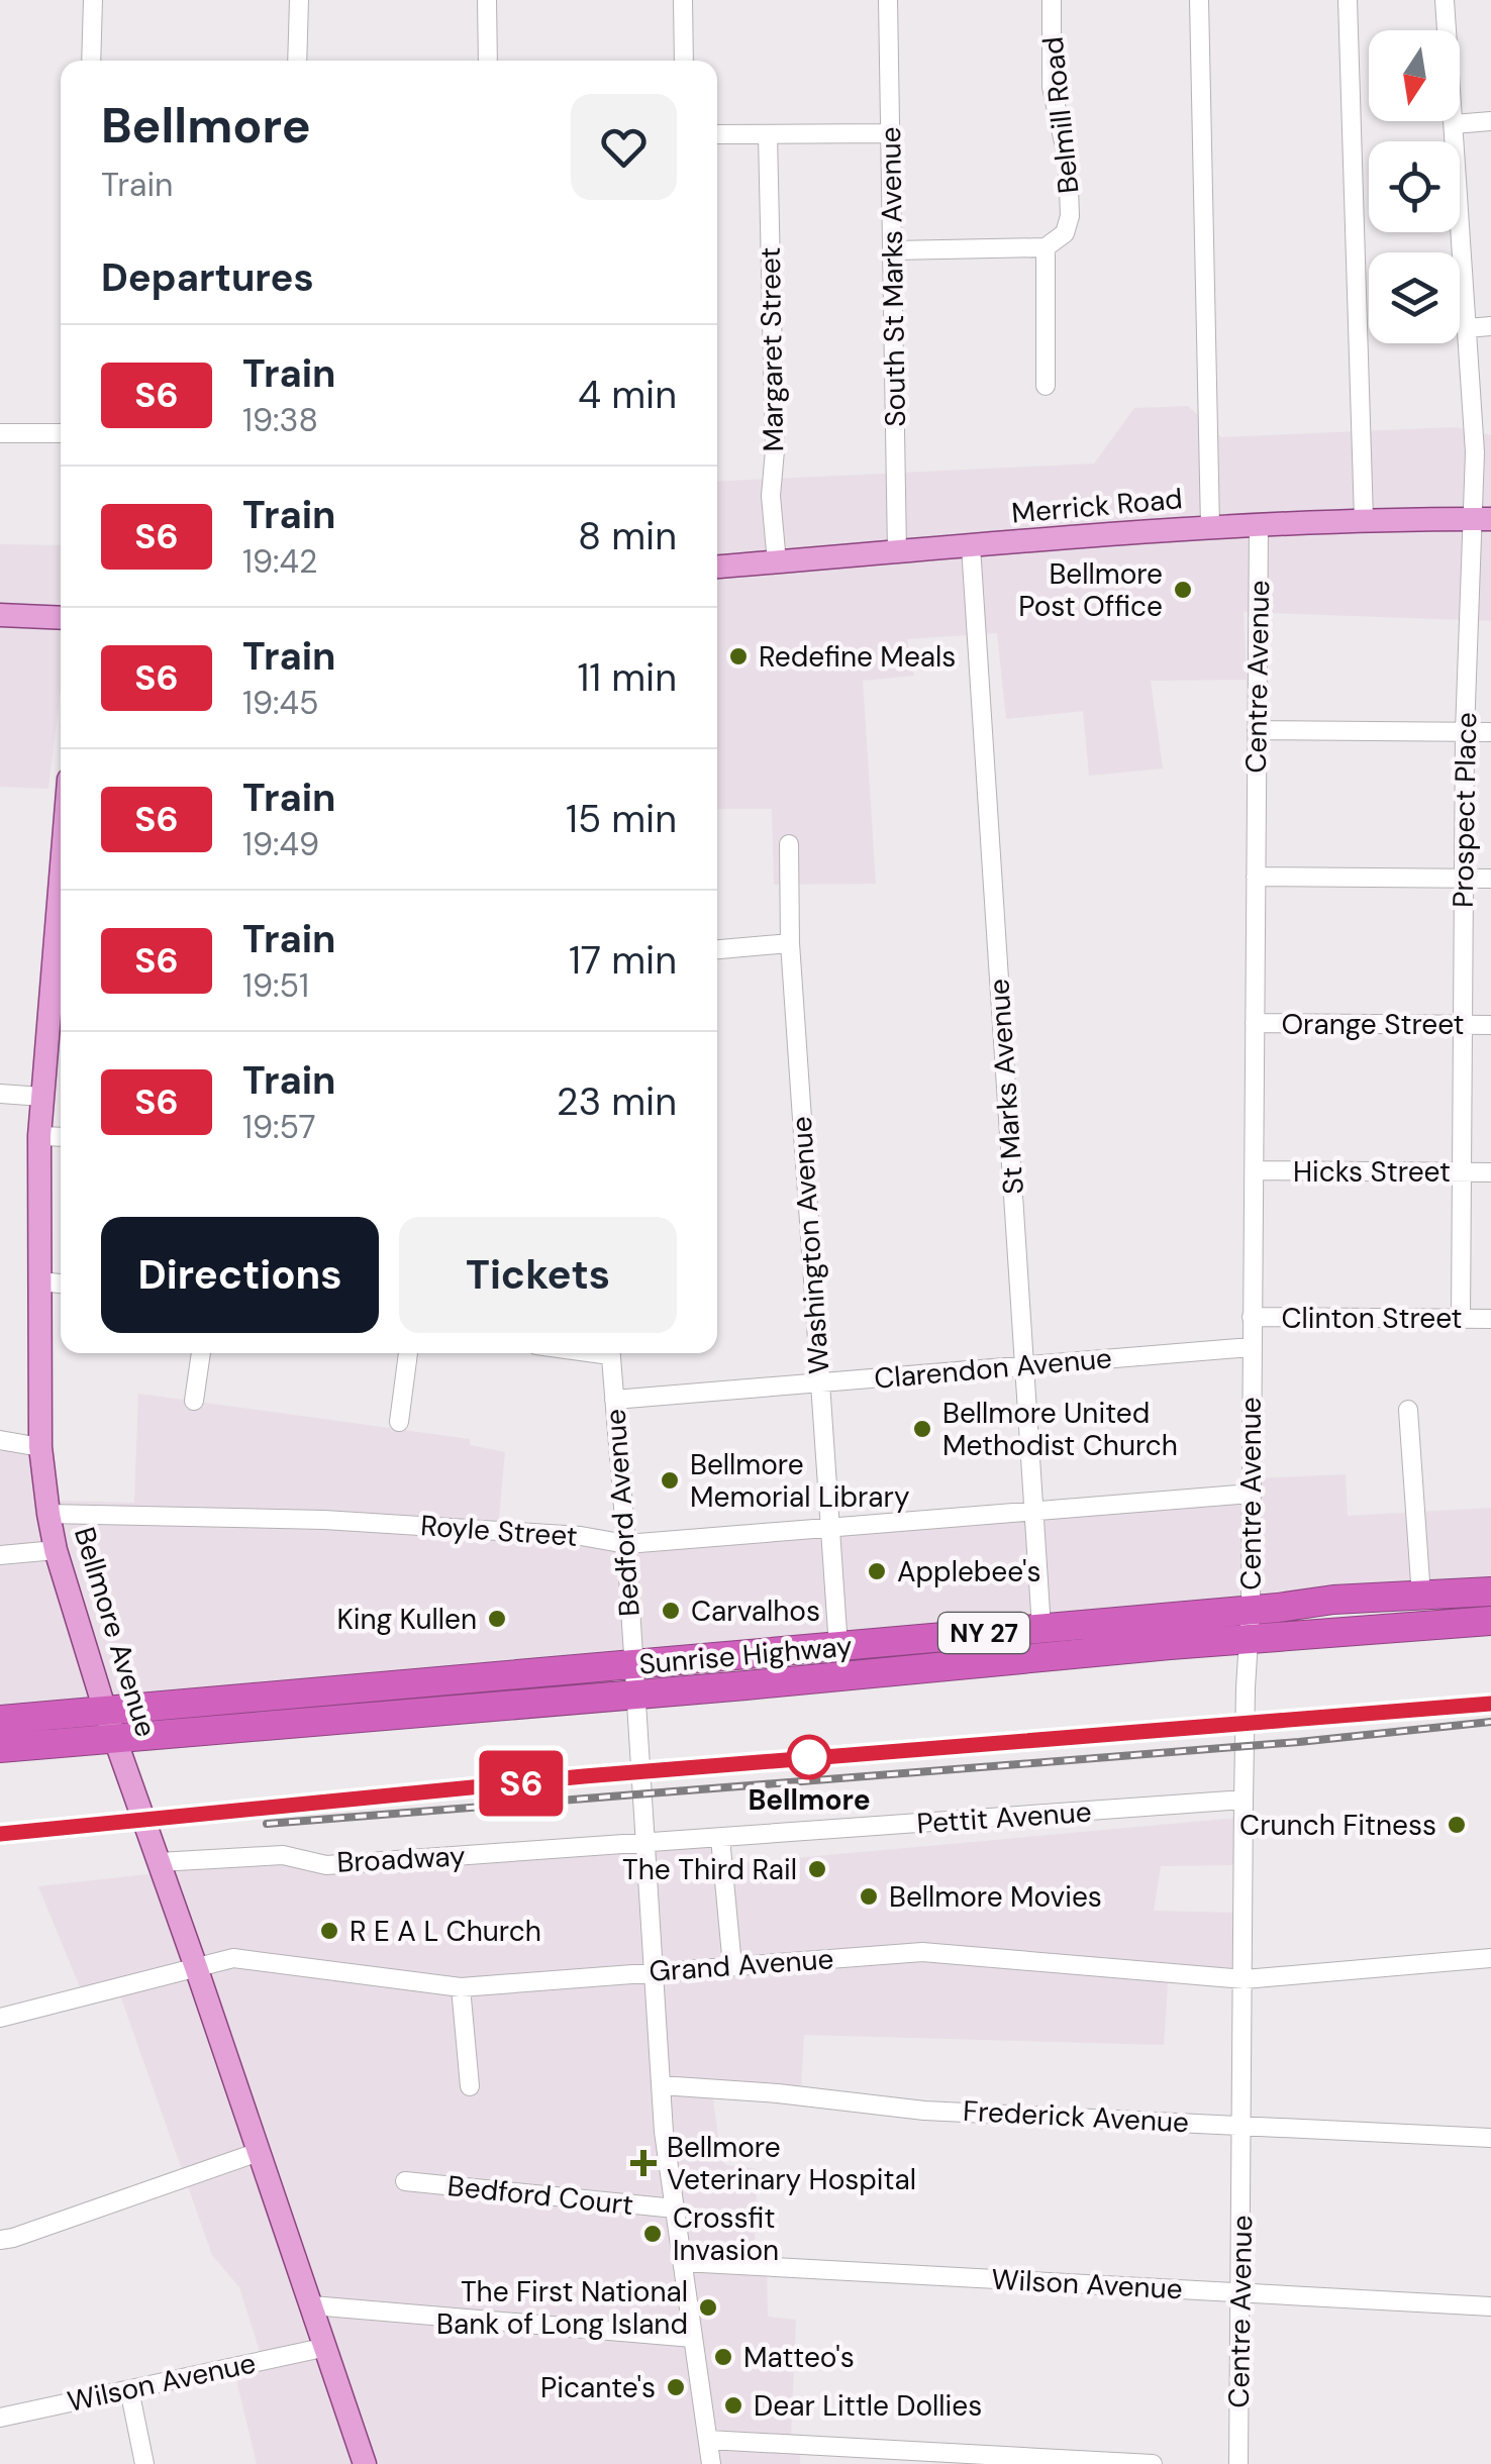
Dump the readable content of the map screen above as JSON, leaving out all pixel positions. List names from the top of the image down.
{
  "streets": {
    "highway": ["NY 27", "Sunrise Highway"],
    "main road": ["Merrick Road", "Bellmore Avenue"],
    "street": [
      "Belmill Road",
      "South St Marks Avenue",
      "Margaret Street",
      "Centre Avenue",
      "Prospect Place",
      "Orange Street",
      "St Marks Avenue",
      "Hicks Street",
      "Washington Avenue",
      "Clinton Street",
      "Clarendon Avenue",
      "Bedford Avenue",
      "Royle Street",
      "Pettit Avenue",
      "Broadway",
      "Grand Avenue",
      "Frederick Avenue",
      "Bedford Court",
      "Wilson Avenue"
    ]
  },
  "crossings": [
    ["South St Marks Avenue", "Merrick Road"],
    ["Margaret Street", "Merrick Road"],
    ["Merrick Road", "Centre Avenue"],
    ["Merrick Road", "Prospect Place"],
    ["Merrick Road", "St Marks Avenue"],
    ["Centre Avenue", "Orange Street"],
    ["Centre Avenue", "Hicks Street"],
    ["Centre Avenue", "Clinton Street"],
    ["Centre Avenue", "Clarendon Avenue"],
    ["Centre Avenue", "Royle Street"],
    ["Centre Avenue", "Sunrise Highway"],
    ["Centre Avenue", "Pettit Avenue"],
    ["Centre Avenue", "Grand Avenue"],
    ["Centre Avenue", "Frederick Avenue"],
    ["Centre Avenue", "Wilson Avenue"],
    ["Prospect Place", "Orange Street"],
    ["Prospect Place", "Hicks Street"],
    ["Prospect Place", "Clinton Street"],
    ["St Marks Avenue", "Clarendon Avenue"],
    ["St Marks Avenue", "Royle Street"],
    ["St Marks Avenue", "Sunrise Highway"],
    ["Washington Avenue", "Clarendon Avenue"],
    ["Washington Avenue", "Royle Street"],
    ["Washington Avenue", "Sunrise Highway"],
    ["Clarendon Avenue", "Bedford Avenue"],
    ["Bedford Avenue", "Royle Street"],
    ["Bedford Avenue", "Sunrise Highway"],
    ["Bedford Avenue", "Pettit Avenue"],
    ["Bedford Avenue", "Broadway"],
    ["Bedford Avenue", "Grand Avenue"],
    ["Bedford Avenue", "Frederick Avenue"],
    ["Bedford Avenue", "Bedford Court"],
    ["Bedford Avenue", "Wilson Avenue"],
    ["Royle Street", "Bellmore Avenue"],
    ["Bellmore Avenue", "Sunrise Highway"],
    ["Bellmore Avenue", "Broadway"],
    ["Bellmore Avenue", "Grand Avenue"],
    ["Bellmore Avenue", "Wilson Avenue"],
    ["Pettit Avenue", "Broadway"]
  ],
  "places": {
    "other": [
      "Bellmore Post Office",
      "Redefine Meals",
      "Bellmore United Methodist Church",
      "Bellmore Memorial Library",
      "Applebee's",
      "Carvalhos",
      "King Kullen",
      "Bellmore",
      "Crunch Fitness",
      "The Third Rail",
      "Bellmore Movies",
      "R E A L Church",
      "Crossfit Invasion",
      "The First National Bank of Long Island",
      "Matteo's",
      "Picante's",
      "Dear Little Dollies"
    ],
    "health": ["Bellmore Veterinary Hospital"]
  },
  "north": "bottom",
  "page": {
    "on_map": "S6",
    "heading": [
      ["Bellmore", "Train"],
      "Departures"
    ],
    "list": [
      {
        "mark": "S6",
        "name": "Train",
        "note": "19:38",
        "value": "4 min"
      },
      {
        "mark": "S6",
        "name": "Train",
        "note": "19:42",
        "value": "8 min"
      },
      {
        "mark": "S6",
        "name": "Train",
        "note": "19:45",
        "value": "11 min"
      },
      {
        "mark": "S6",
        "name": "Train",
        "note": "19:49",
        "value": "15 min"
      },
      {
        "mark": "S6",
        "name": "Train",
        "note": "19:51",
        "value": "17 min"
      },
      {
        "mark": "S6",
        "name": "Train",
        "note": "19:57",
        "value": "23 min"
      }
    ],
    "buttons": ["Directions", "Tickets"]
  }
}
